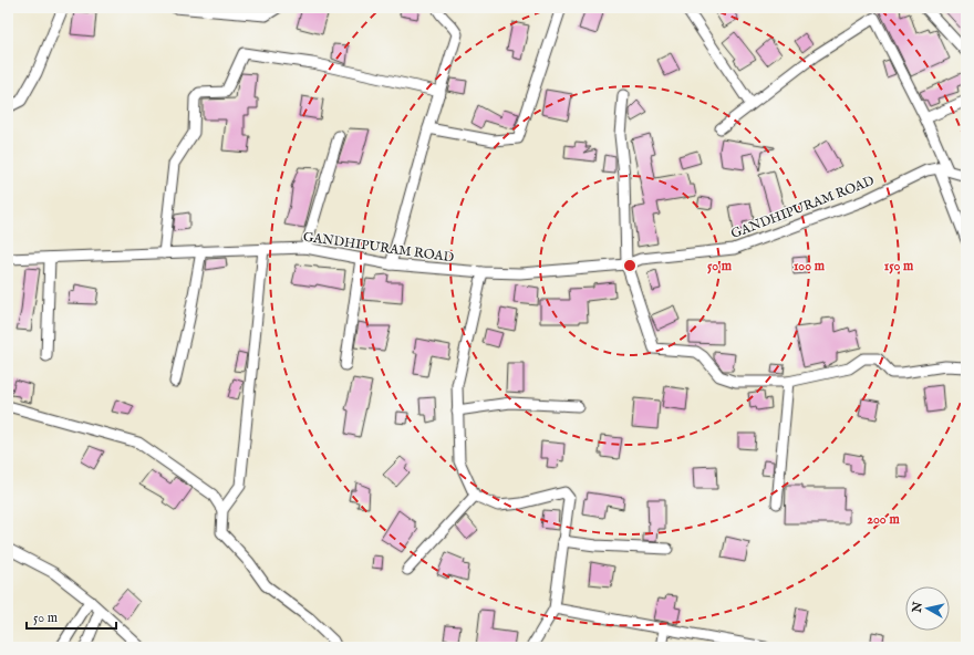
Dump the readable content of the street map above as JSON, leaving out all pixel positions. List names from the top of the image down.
{
  "streets": {
    "street": ["GANDHIPURAM ROAD"]
  },
  "scale_bar": "50 m",
  "north": "left",
  "rings": [
    "50 m",
    "100 m",
    "150 m",
    "200 m"
  ]
}
